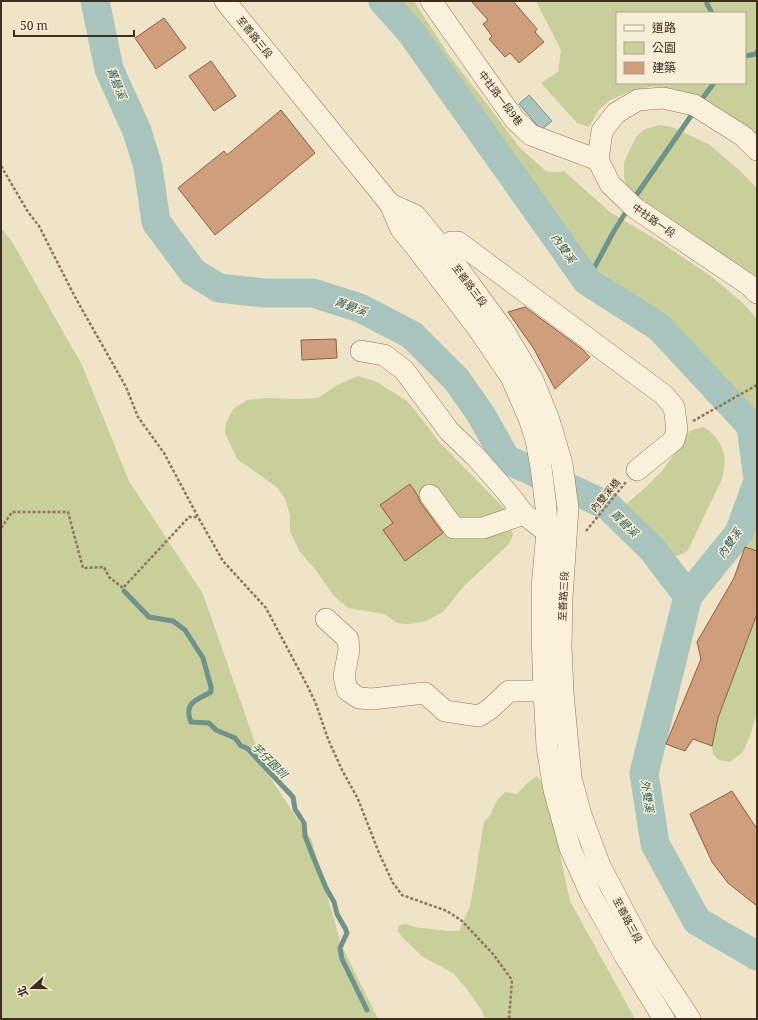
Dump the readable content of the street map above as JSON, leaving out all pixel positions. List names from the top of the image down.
{
  "streets": {
    "street": ["至善路三段", "中社路一段9巷", "中社路一段"],
    "path": ["內雙溪橋"]
  },
  "crossings": [
    ["中社路一段9巷", "中社路一段"]
  ],
  "water": [
    "菁礐溪",
    "內雙溪",
    "芋仔園圳",
    "外雙溪"
  ],
  "legend": ["道路", "公園", "建築"],
  "scale_bar": "50 m",
  "north": "left"
}
